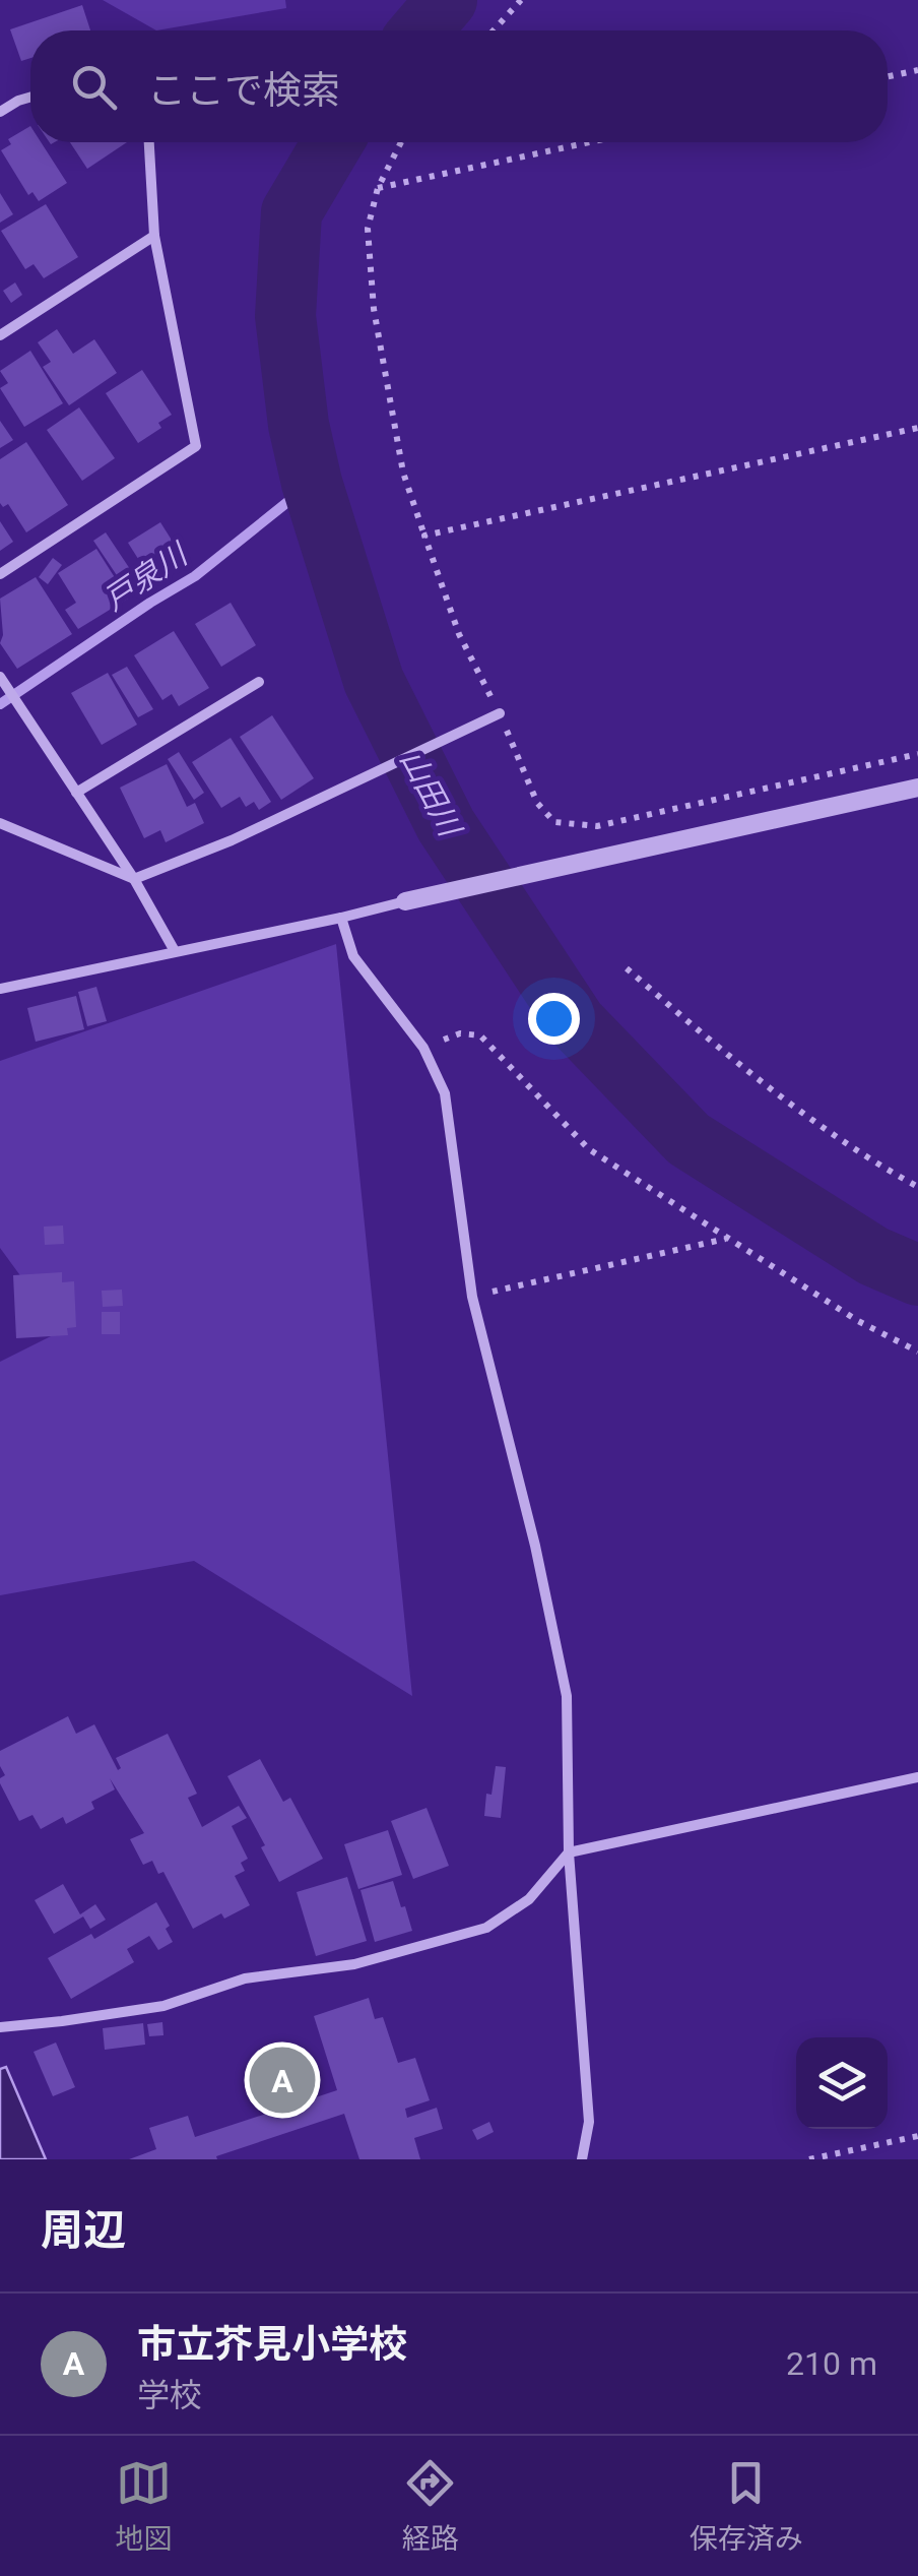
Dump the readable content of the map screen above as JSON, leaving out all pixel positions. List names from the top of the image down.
{
  "water": ["戸泉川", "山田川"],
  "page": {
    "search": "ここで検索",
    "pins": "A",
    "heading": "周辺",
    "list": [
      {
        "mark": "A",
        "name": "市立芥見小学校",
        "note": "学校",
        "value": "210 m"
      }
    ],
    "nav": ["地図", "経路", "保存済み"]
  }
}
